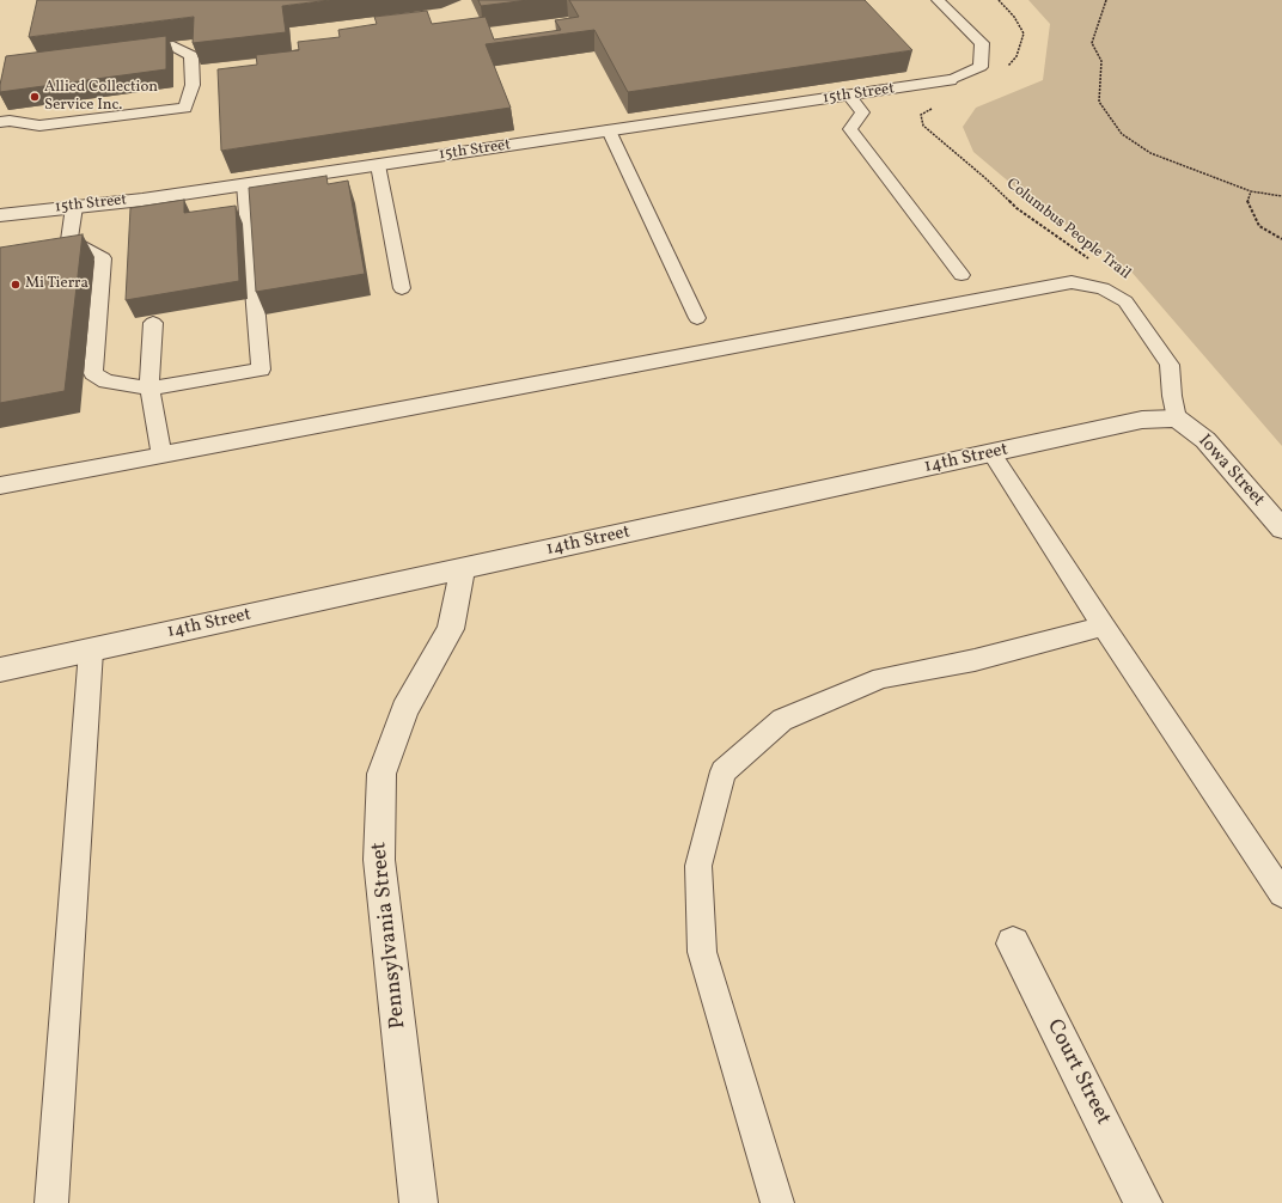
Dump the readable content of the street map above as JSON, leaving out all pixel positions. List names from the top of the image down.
{
  "streets": {
    "street": [
      "15th Street",
      "14th Street",
      "Iowa Street",
      "Pennsylvania Street",
      "Court Street"
    ],
    "path": ["Columbus People Trail"]
  },
  "crossings": [
    ["14th Street", "Iowa Street"],
    ["14th Street", "Pennsylvania Street"]
  ],
  "places": ["Allied Collection Service Inc.", "Mi Tierra"]
}
